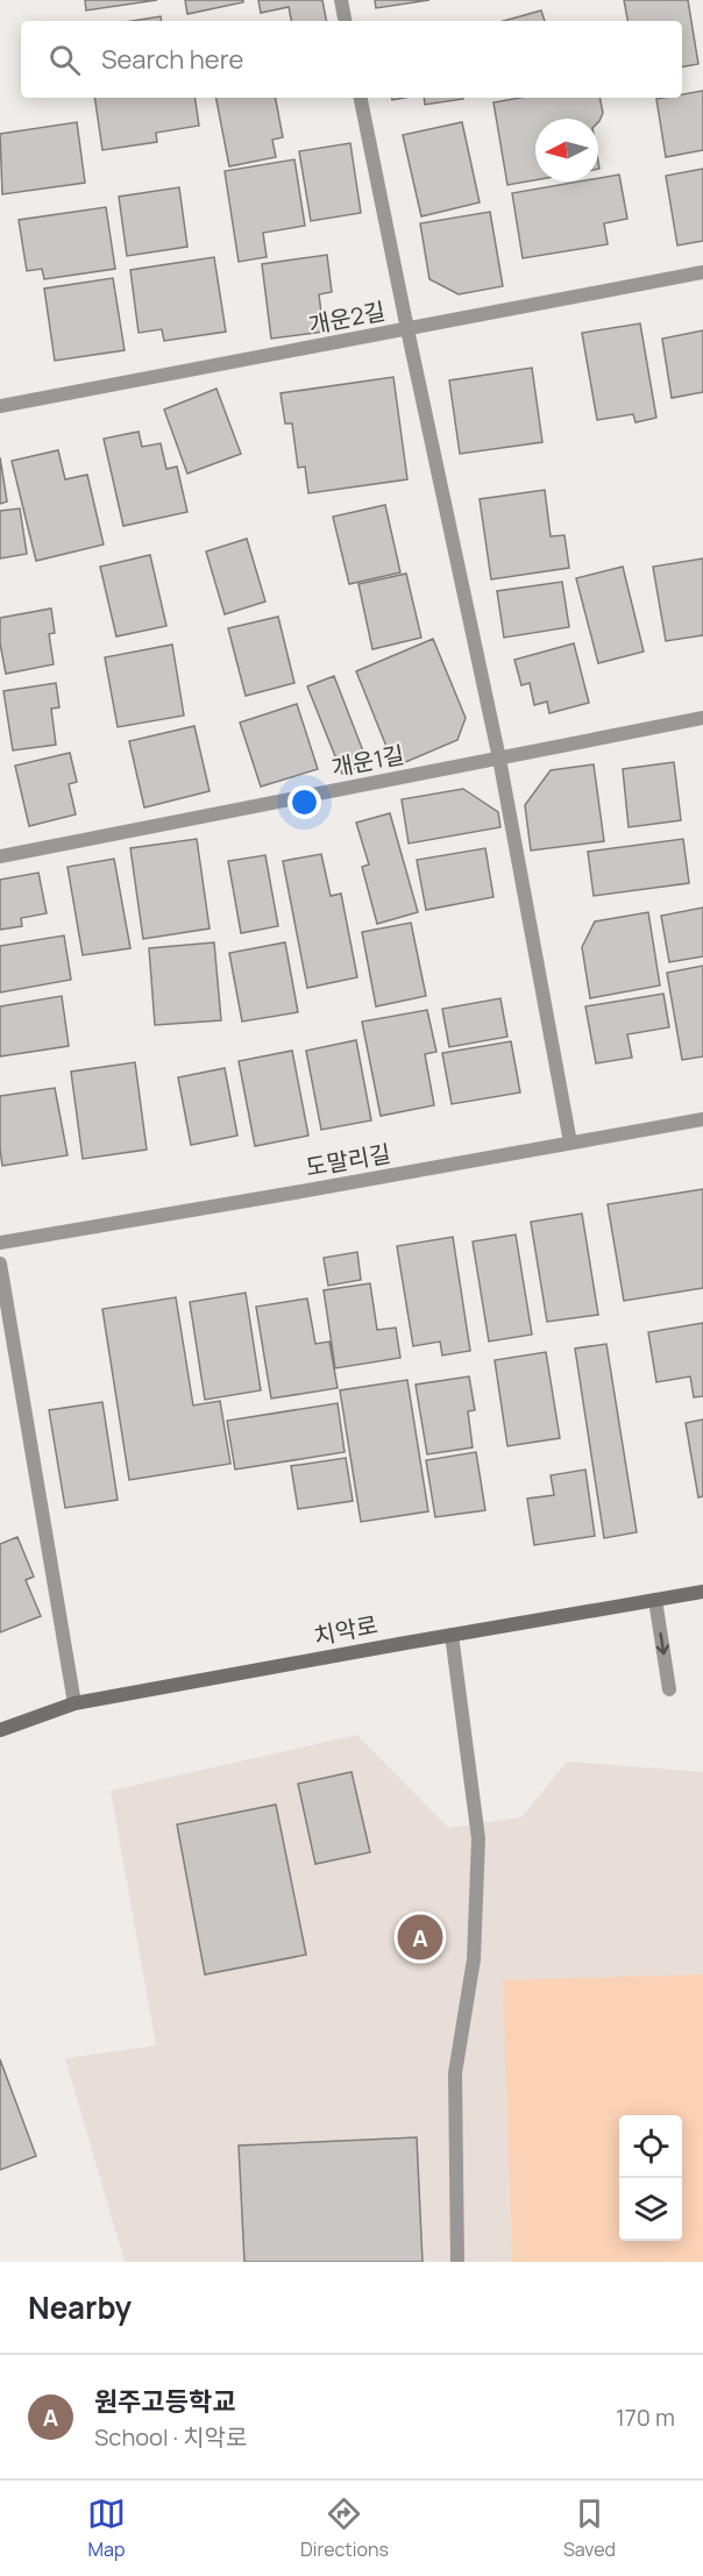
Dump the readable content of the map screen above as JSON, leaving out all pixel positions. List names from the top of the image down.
{
  "streets": {
    "main road": ["치악로"],
    "street": ["개운2길", "개운1길", "도말리길"]
  },
  "north": "left",
  "page": {
    "search": "Search here",
    "pins": "A",
    "heading": "Nearby",
    "list": [
      {
        "mark": "A",
        "name": "원주고등학교",
        "note": "School · 치악로",
        "value": "170 m"
      }
    ],
    "nav": ["Map", "Directions", "Saved"]
  }
}
